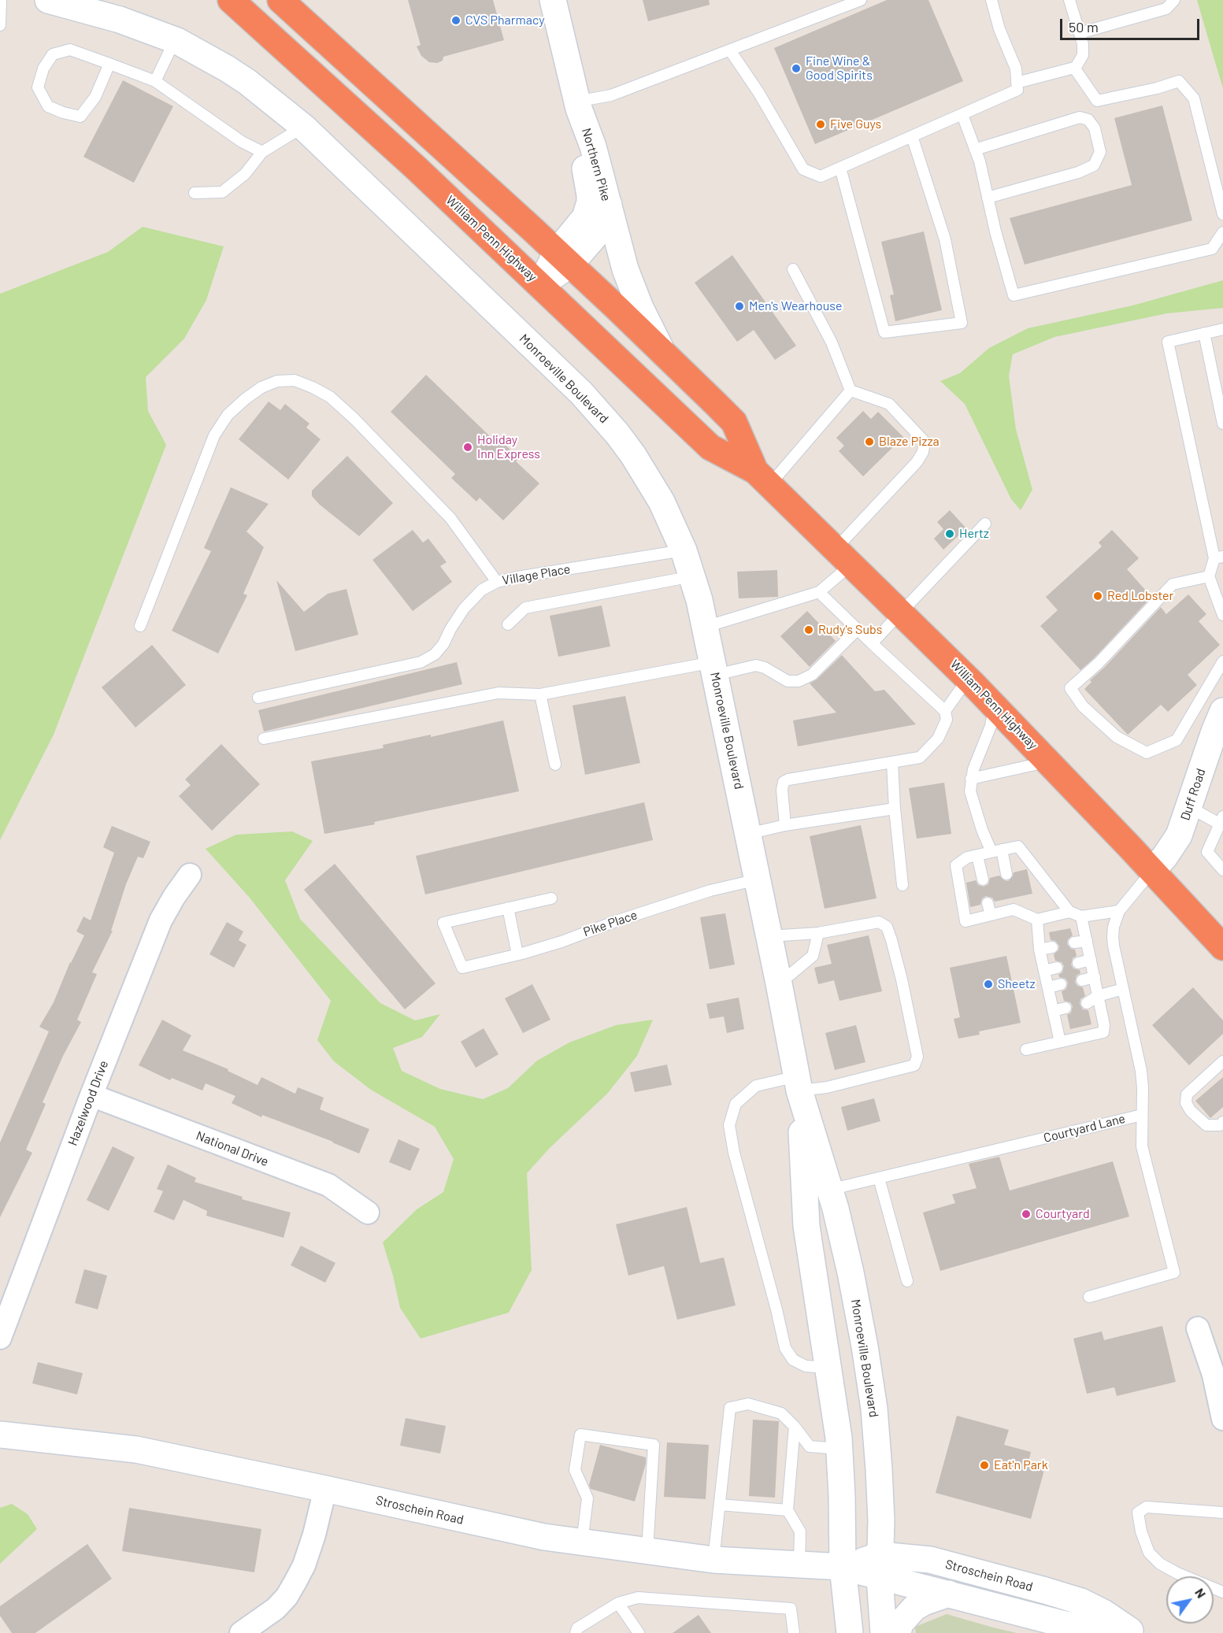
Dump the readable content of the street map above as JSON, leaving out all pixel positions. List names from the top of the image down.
{
  "streets": {
    "highway": ["William Penn Highway"],
    "main road": [
      "Northern Pike",
      "Monroeville Boulevard",
      "Duff Road",
      "Stroschein Road"
    ],
    "street": ["Hazelwood Drive", "National Drive"],
    "lane": ["Village Place", "Pike Place", "Courtyard Lane"]
  },
  "crossings": [
    ["Northern Pike", "William Penn Highway"],
    ["William Penn Highway", "Duff Road"],
    ["William Penn Highway", "Courtyard Lane"],
    ["Monroeville Boulevard", "Village Place"],
    ["Monroeville Boulevard", "Pike Place"],
    ["Monroeville Boulevard", "Courtyard Lane"],
    ["Monroeville Boulevard", "Stroschein Road"],
    ["Duff Road", "Courtyard Lane"],
    ["Hazelwood Drive", "National Drive"]
  ],
  "places": [
    "CVS Pharmacy",
    "Fine Wine & Good Spirits",
    "Five Guys",
    "Men's Wearhouse",
    "Blaze Pizza",
    "Holiday Inn Express",
    "Hertz",
    "Red Lobster",
    "Rudy's Subs",
    "Sheetz",
    "Courtyard",
    "Eat'n Park"
  ],
  "scale_bar": "50 m",
  "north": "top right"
}
